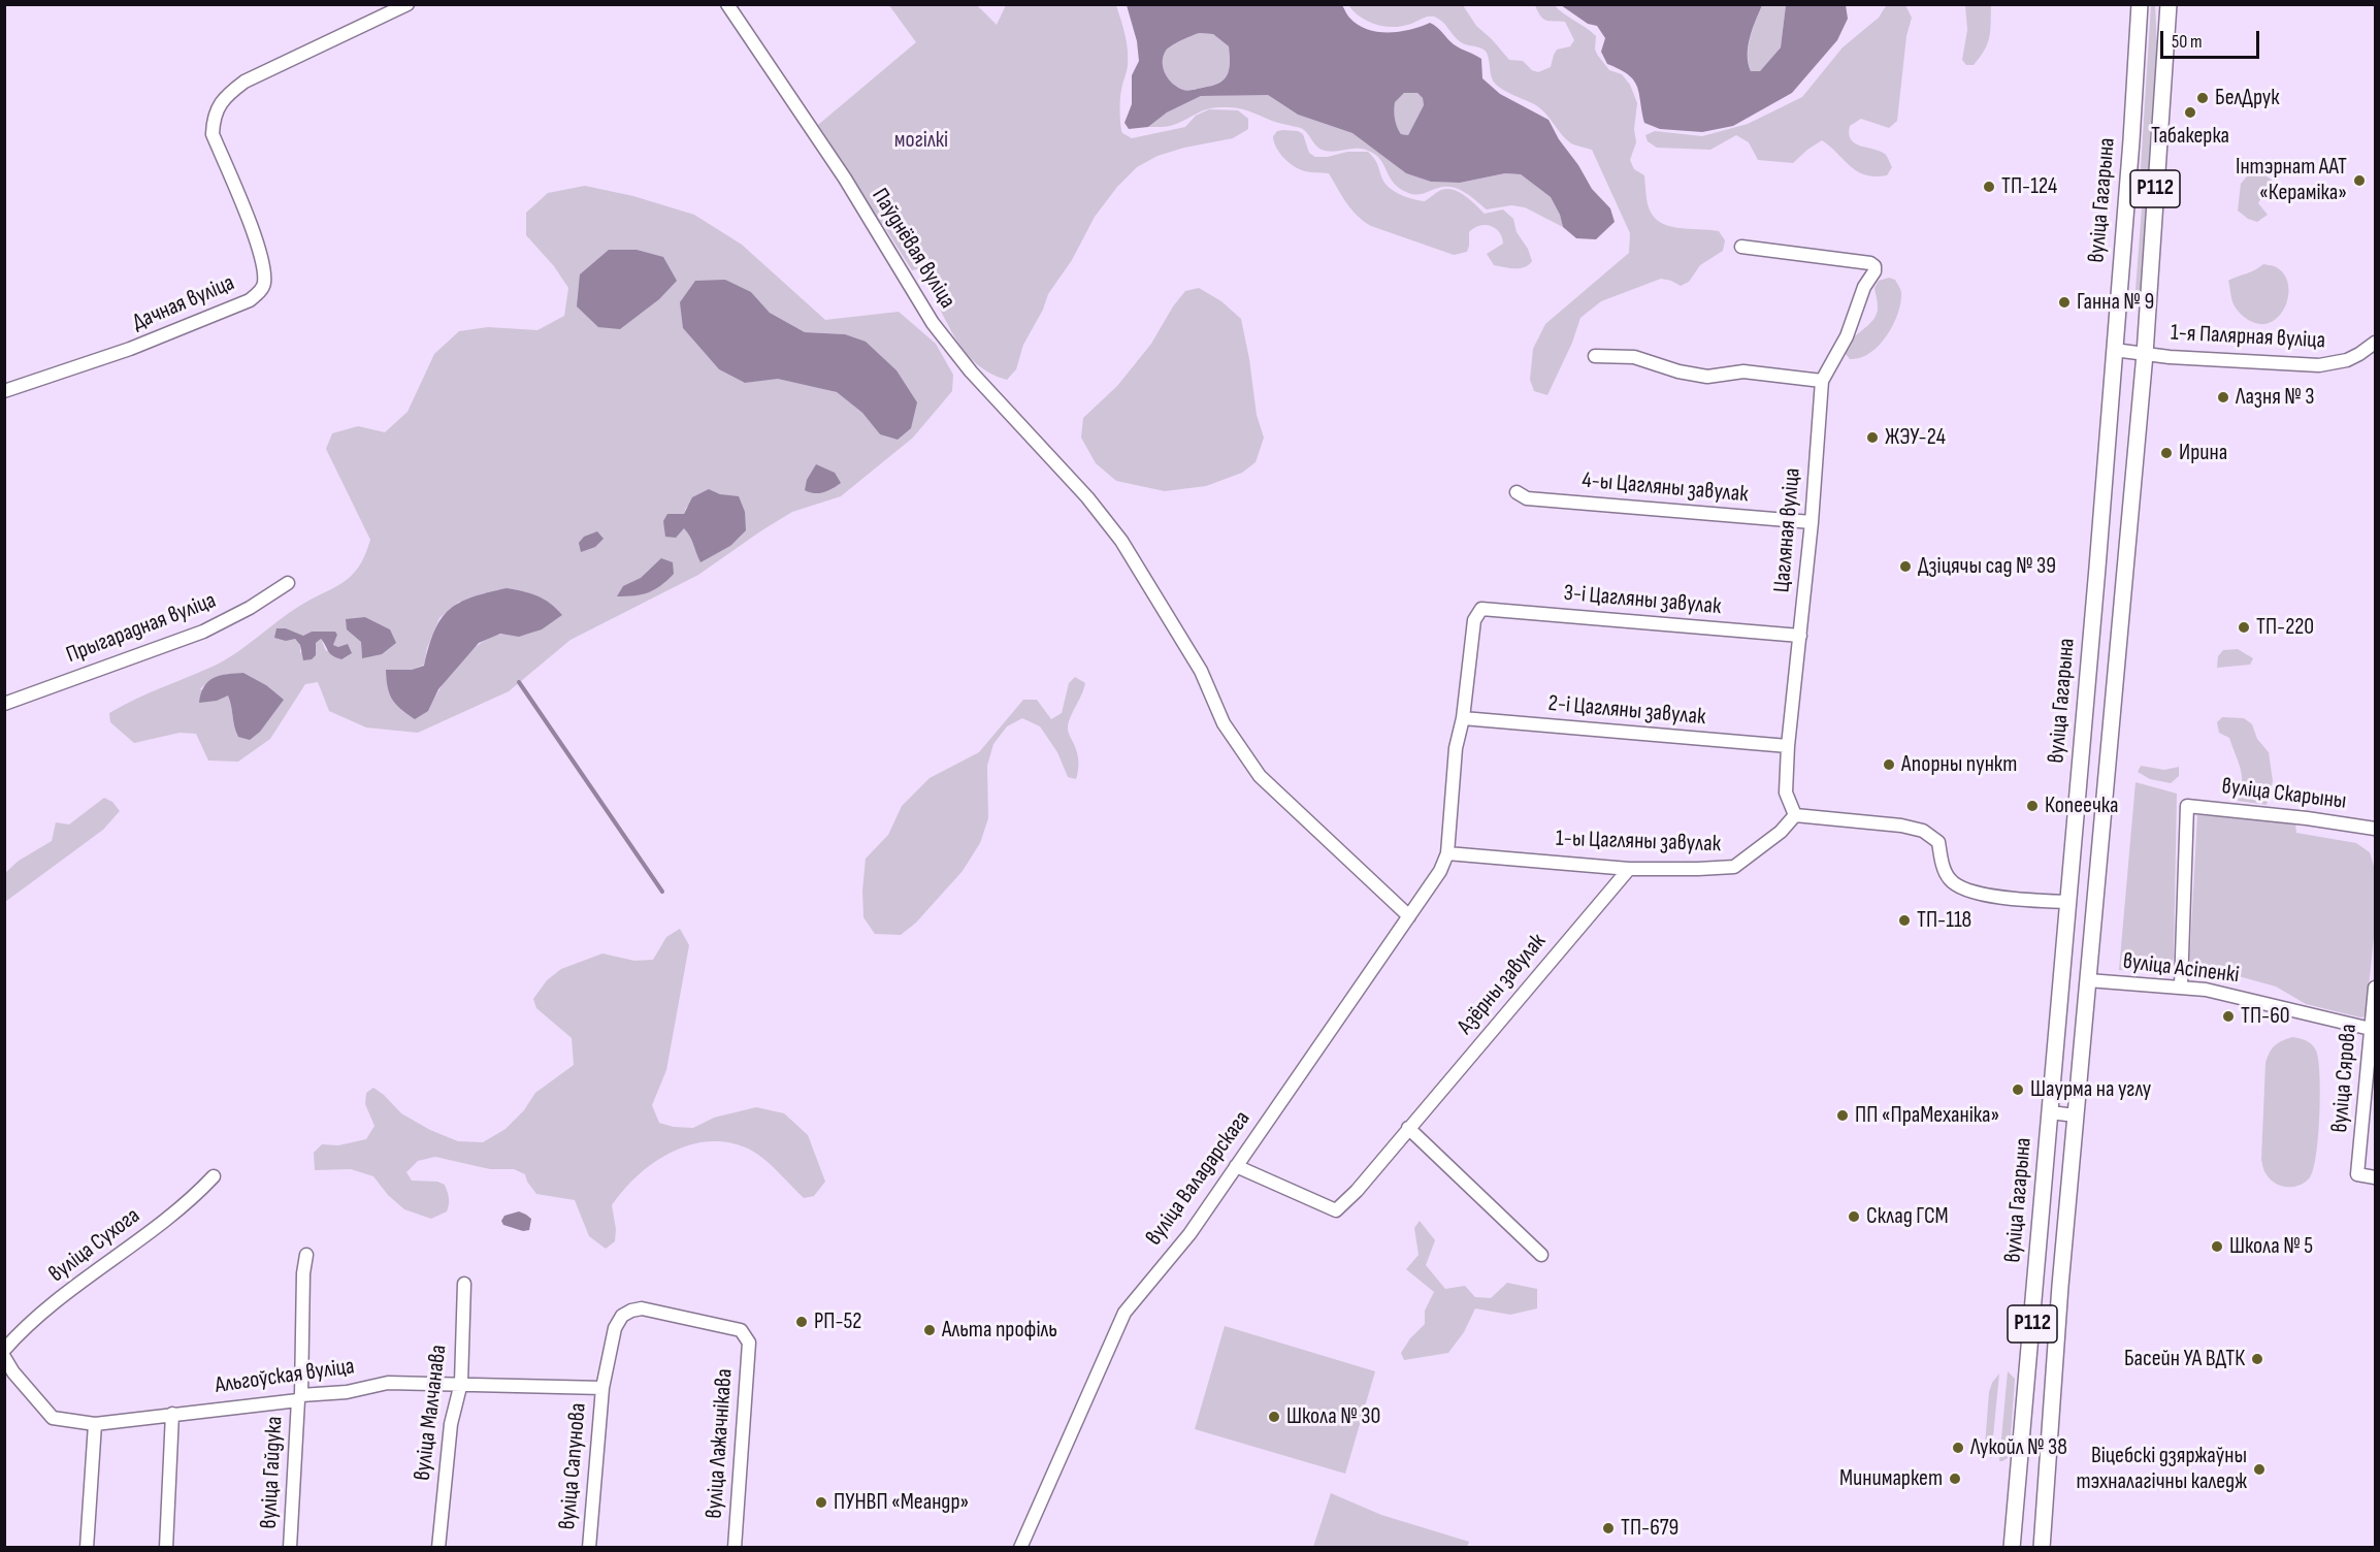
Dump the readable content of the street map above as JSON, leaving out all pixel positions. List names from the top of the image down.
{
  "streets": {
    "main road": ["Р112", "вуліца Гагарына"],
    "street": [
      "Паўднёвая вуліца",
      "Дачная вуліца",
      "1-я Палярная вуліца",
      "4-ы Цагляны завулак",
      "Цагляная вуліца",
      "3-і Цагляны завулак",
      "Прыгарадная вуліца",
      "2-і Цагляны завулак",
      "вуліца Скарыны",
      "1-ы Цагляны завулак",
      "вуліца Асіпенкі",
      "Азёрны завулак",
      "вуліца Сярова",
      "вуліца Валадарскага",
      "вуліца Сухога",
      "Альгоўская вуліца",
      "вуліца Малчанава",
      "вуліца Лажачнікава",
      "вуліца Сапунова",
      "вуліца Гайдука"
    ]
  },
  "crossings": [
    ["Р112", "1-я Палярная вуліца"],
    ["Р112", "вуліца Асіпенкі"],
    ["вуліца Гагарына", "1-я Палярная вуліца"],
    ["Паўднёвая вуліца", "вуліца Валадарскага"],
    ["4-ы Цагляны завулак", "Цагляная вуліца"],
    ["Цагляная вуліца", "3-і Цагляны завулак"],
    ["Цагляная вуліца", "2-і Цагляны завулак"],
    ["Цагляная вуліца", "1-ы Цагляны завулак"],
    ["3-і Цагляны завулак", "2-і Цагляны завулак"],
    ["вуліца Скарыны", "вуліца Асіпенкі"],
    ["1-ы Цагляны завулак", "Азёрны завулак"],
    ["1-ы Цагляны завулак", "вуліца Валадарскага"],
    ["вуліца Асіпенкі", "вуліца Сярова"],
    ["Азёрны завулак", "вуліца Валадарскага"],
    ["Альгоўская вуліца", "вуліца Малчанава"],
    ["Альгоўская вуліца", "вуліца Сапунова"],
    ["Альгоўская вуліца", "вуліца Гайдука"],
    ["вуліца Лажачнікава", "вуліца Сапунова"]
  ],
  "parks": ["могілкі"],
  "places": [
    "БелДрук",
    "Табакерка",
    "Інтэрнат ААТ «Кераміка»",
    "ТП-124",
    "Ганна № 9",
    "Лазня № 3",
    "ЖЭУ-24",
    "Ирина",
    "Дзіцячы сад № 39",
    "ТП-220",
    "Апорны пункт",
    "Копеечка",
    "ТП-118",
    "ТП-60",
    "Шаурма на углу",
    "ПП «ПраМеханіка»",
    "Склад ГСМ",
    "Школа № 5",
    "РП-52",
    "Альта профіль",
    "Басейн УА ВДТК",
    "Школа № 30",
    "Лукойл № 38",
    "Віцебскі дзяржаўны тэхналагічны каледж",
    "Минимаркет",
    "ПУНВП «Меандр»",
    "ТП-679"
  ],
  "scale_bar": "50 m"
}
